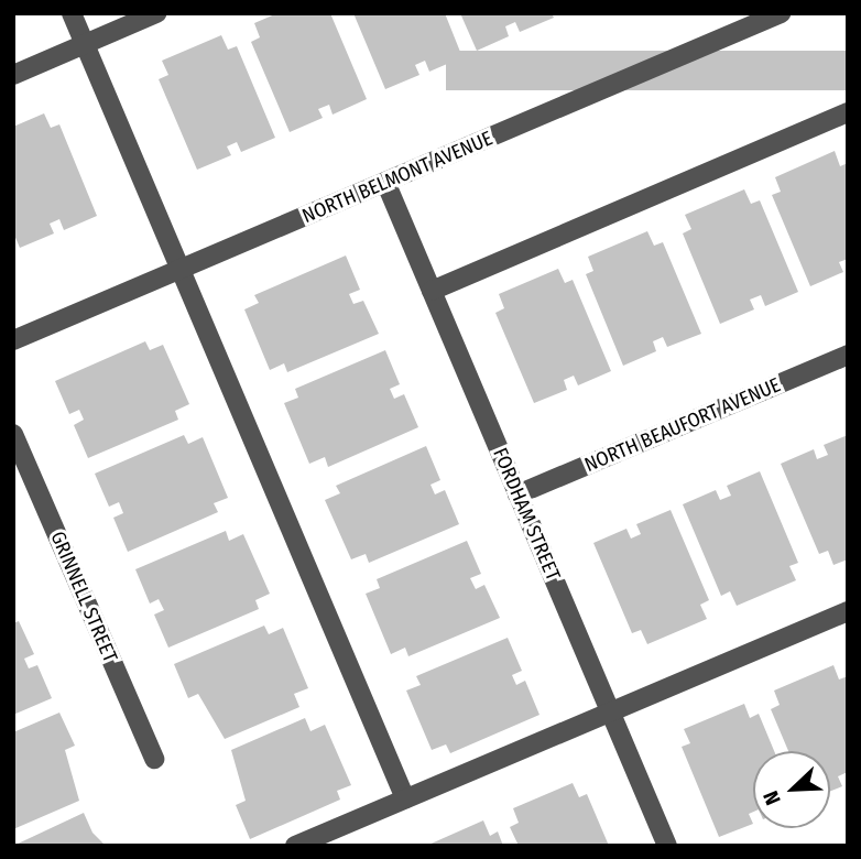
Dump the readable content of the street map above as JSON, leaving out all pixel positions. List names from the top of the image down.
{
  "streets": {
    "street": [
      "NORTH BELMONT AVENUE",
      "NORTH BEAUFORT AVENUE",
      "FORDHAM STREET",
      "GRINNELL STREET"
    ]
  },
  "crossings": [
    ["NORTH BELMONT AVENUE", "FORDHAM STREET"],
    ["NORTH BEAUFORT AVENUE", "FORDHAM STREET"]
  ],
  "north": "bottom left"
}
